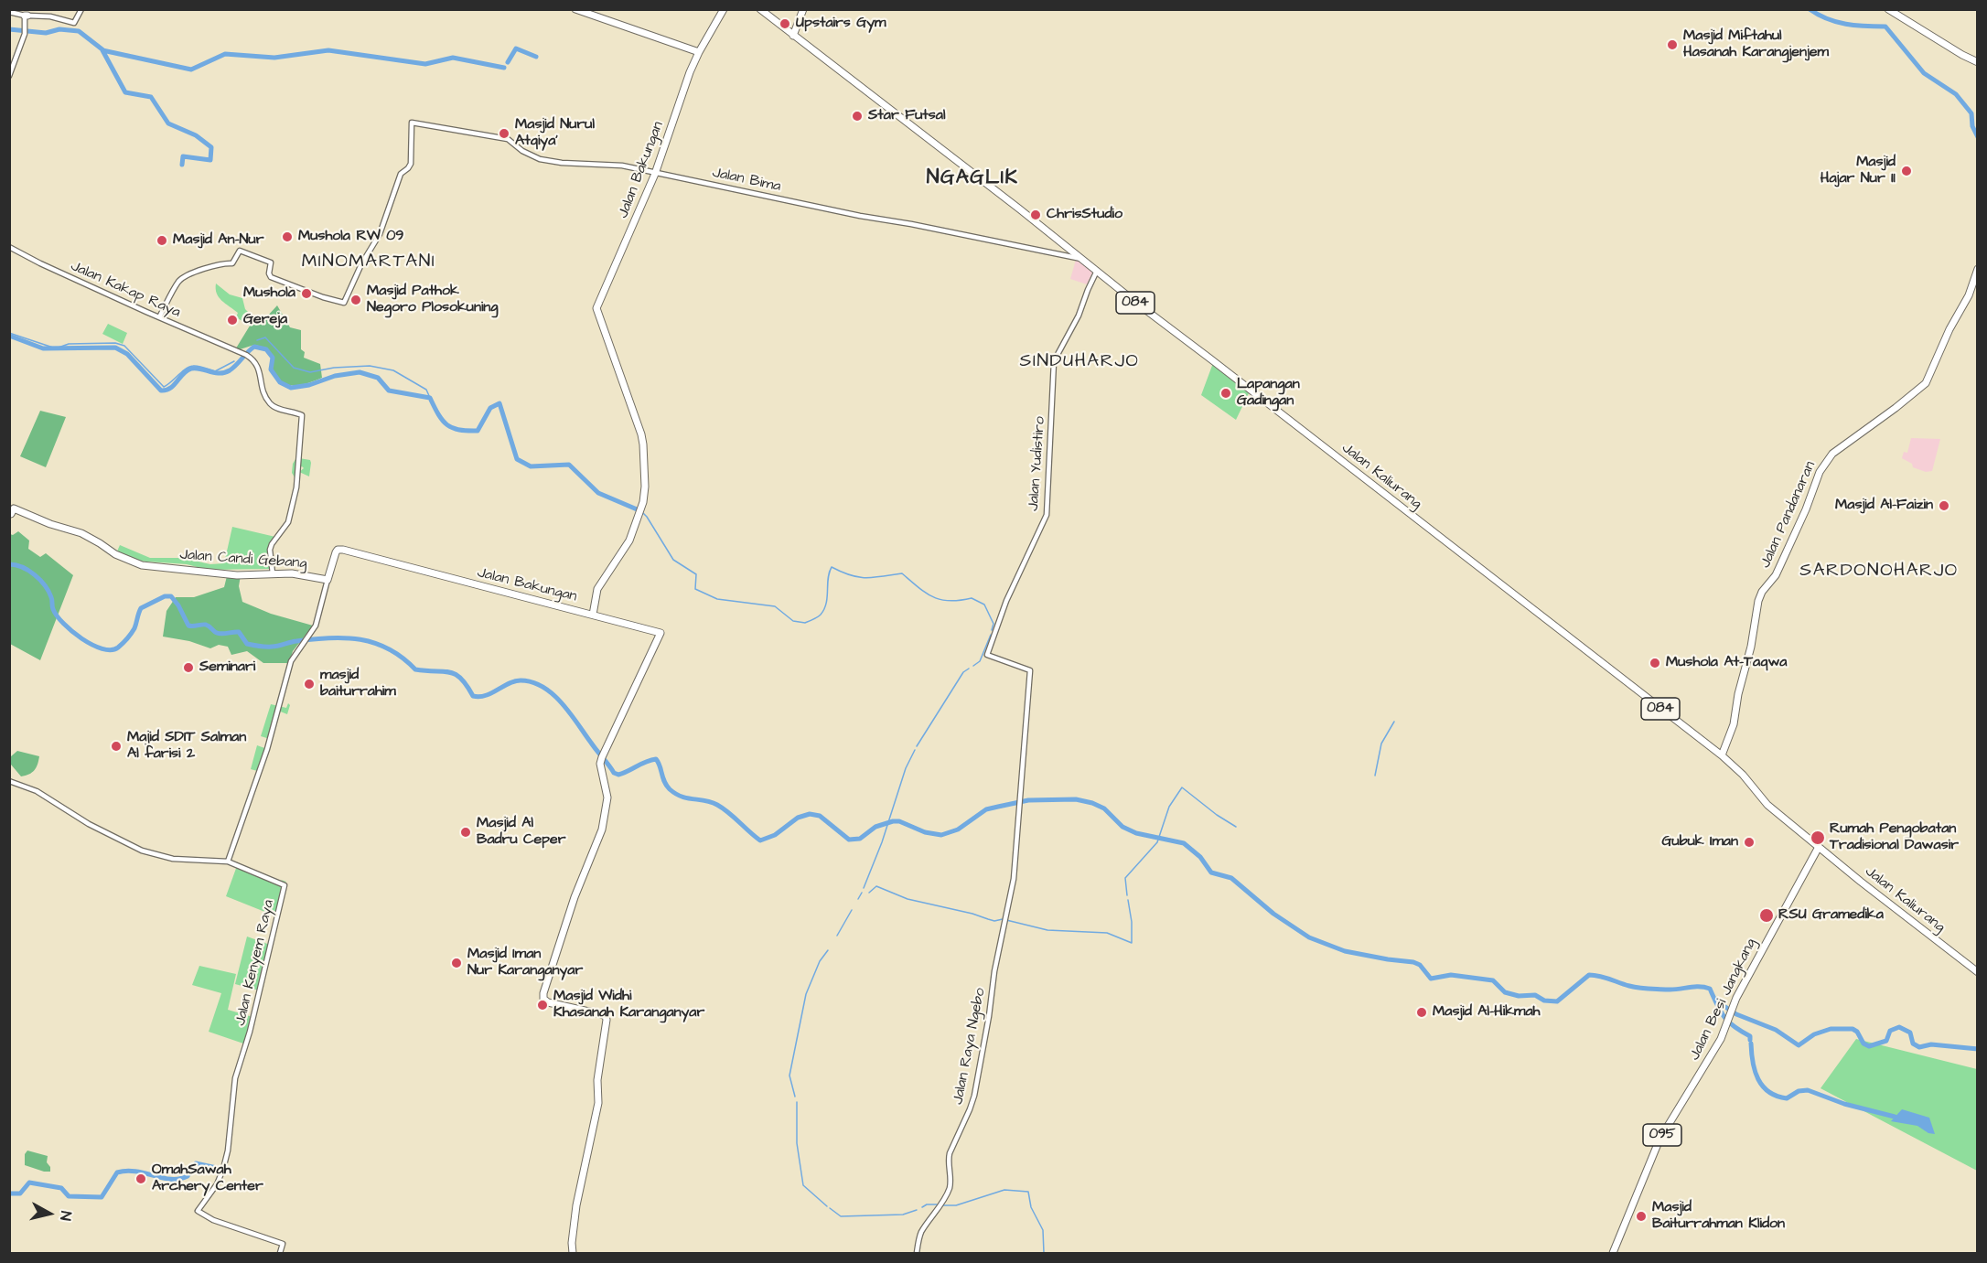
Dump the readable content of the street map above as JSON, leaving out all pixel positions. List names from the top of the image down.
{
  "streets": {
    "main road": [
      "Jalan Bakungan",
      "084",
      "Jalan Kaliurang",
      "Jalan Pandanaran",
      "Jalan Candi Gebang",
      "Jalan Besi Jangkang",
      "095"
    ],
    "street": [
      "Jalan Bima",
      "Jalan Kakap Raya",
      "Jalan Yudistiro",
      "Jalan Kenyem Raya",
      "Jalan Raya Ngebo"
    ]
  },
  "crossings": [
    ["Jalan Bakungan", "Jalan Bima"],
    ["Jalan Bakungan", "Jalan Candi Gebang"],
    ["Jalan Bakungan", "Jalan Kenyem Raya"],
    ["Jalan Bima", "Jalan Kakap Raya"],
    ["Jalan Bima", "Jalan Kaliurang"],
    ["Jalan Kakap Raya", "Jalan Candi Gebang"],
    ["Jalan Yudistiro", "Jalan Kaliurang"],
    ["Jalan Yudistiro", "Jalan Raya Ngebo"],
    ["Jalan Kaliurang", "Jalan Pandanaran"],
    ["Jalan Kaliurang", "Jalan Besi Jangkang"]
  ],
  "districts": [
    "NGAGLIK",
    "MINOMARTANI",
    "SINDUHARJO",
    "SARDONOHARJO"
  ],
  "places": [
    "Upstairs Gym",
    "Masjid Miftahul Hasanah Karangjenjem",
    "Star Futsal",
    "Masjid Nurul Atqiya'",
    "Masjid Hajar Nur II",
    "ChrisStudio",
    "Mushola RW 09",
    "Masjid An-Nur",
    "Mushola",
    "Masjid Pathok Negoro Plosokuning",
    "Gereja",
    "Lapangan Gadingan",
    "Masjid Al-Faizin",
    "Mushola At-Taqwa",
    "Seminari",
    "masjid baiturrahim",
    "Majid SDIT Salman Al farisi 2",
    "Masjid Al Badru Ceper",
    "Rumah Pengobatan Tradisional Dawasir",
    "Gubuk Iman",
    "RSU Gramedika",
    "Masjid Iman Nur Karanganyar",
    "Masjid Widhi Khasanah Karanganyar",
    "Masjid Al-Hikmah",
    "OmahSawah Archery Center",
    "Masjid Baiturrahman Klidon"
  ],
  "north": "right"
}
